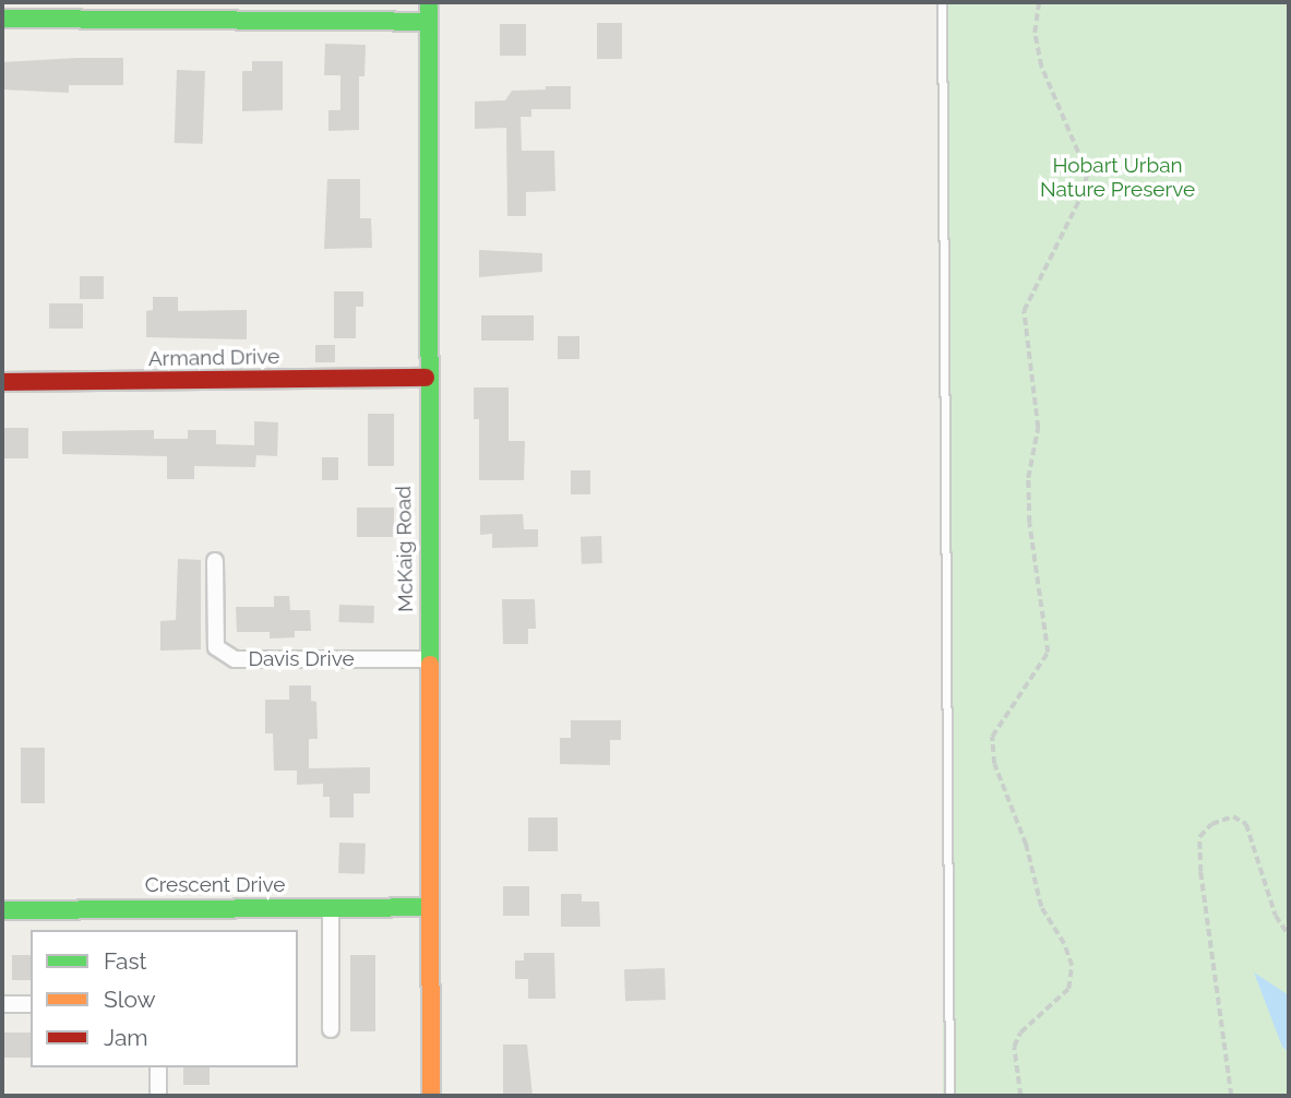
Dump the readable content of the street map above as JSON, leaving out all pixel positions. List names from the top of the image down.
{
  "streets": {
    "street": [
      "Armand Drive",
      "McKaig Road",
      "Davis Drive",
      "Crescent Drive"
    ]
  },
  "crossings": [
    ["Armand Drive", "McKaig Road"],
    ["McKaig Road", "Davis Drive"],
    ["McKaig Road", "Crescent Drive"]
  ],
  "parks": ["Hobart Urban Nature Preserve"],
  "legend": ["Fast", "Slow", "Jam"]
}
